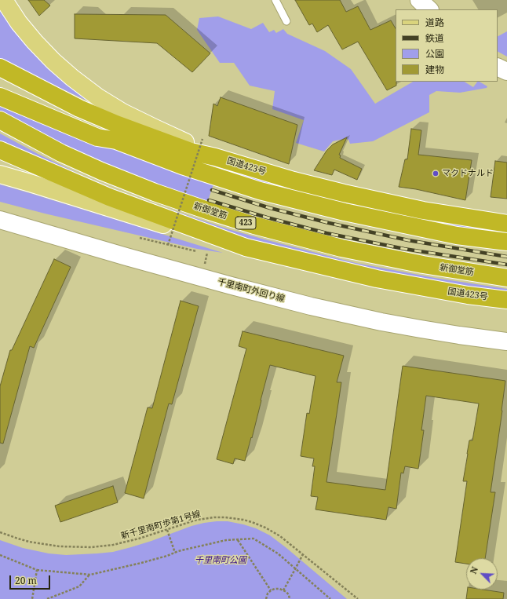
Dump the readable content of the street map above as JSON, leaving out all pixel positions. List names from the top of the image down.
{
  "streets": {
    "highway": ["国道423号", "新御堂筋", "423"],
    "street": ["千里南町外回り線"],
    "path": ["新千里南町歩第1号線"]
  },
  "parks": ["千里南町公園"],
  "places": ["マクドナルド"],
  "legend": [
    "道路",
    "鉄道",
    "公園",
    "建物"
  ],
  "scale_bar": "20 m",
  "north": "top left"
}
